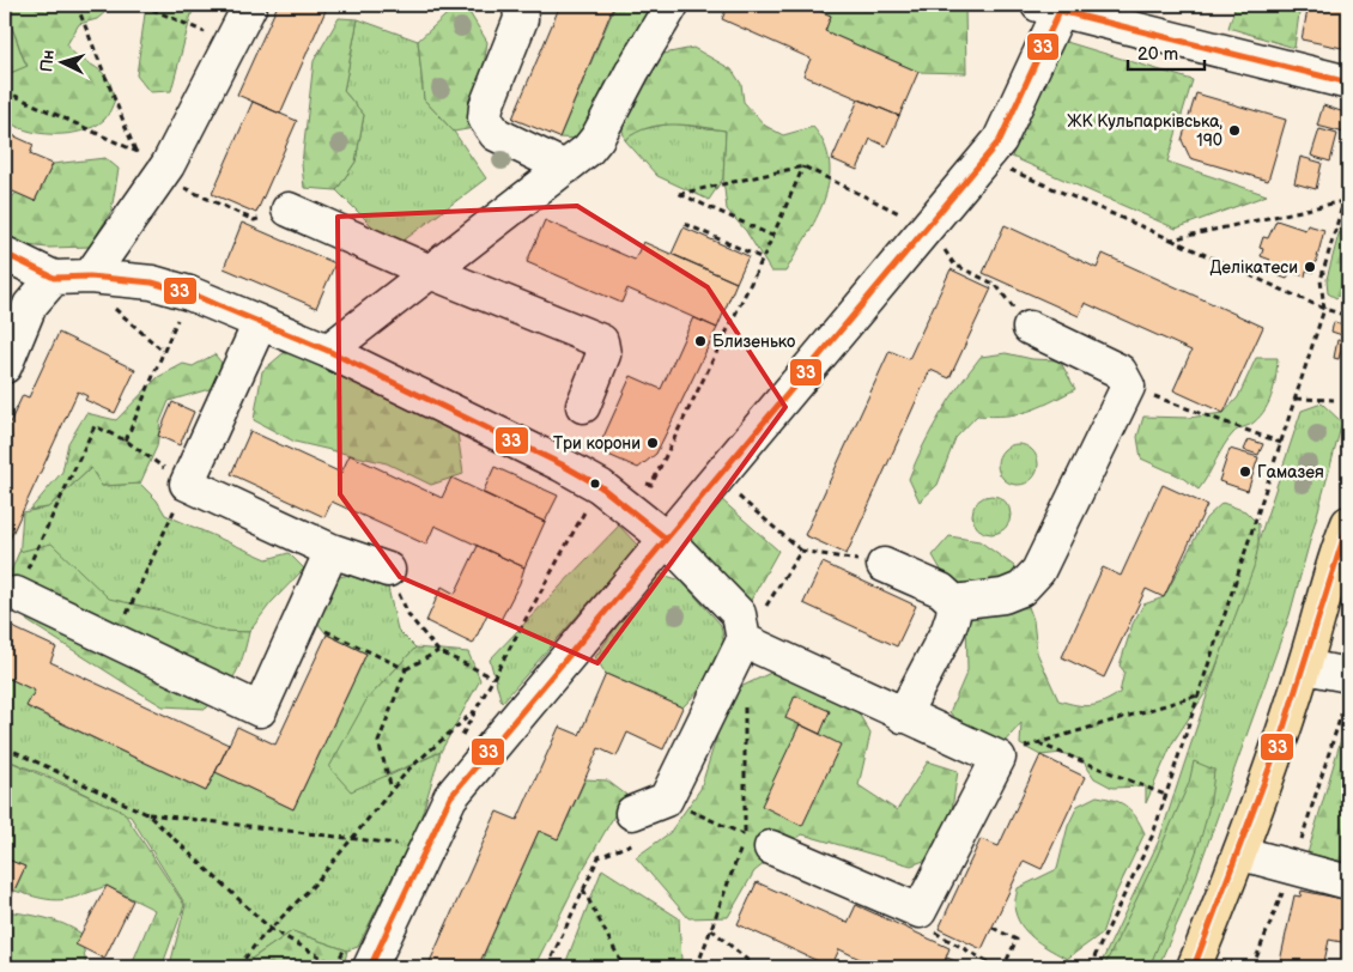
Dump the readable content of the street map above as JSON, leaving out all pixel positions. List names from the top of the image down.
{
  "places": [
    "ЖК Кульпарківська, 190",
    "Делікатеси",
    "Близенько",
    "Три корони",
    "Гамазея"
  ],
  "lines": ["transit line 33"],
  "scale_bar": "20 m",
  "north": "left"
}
